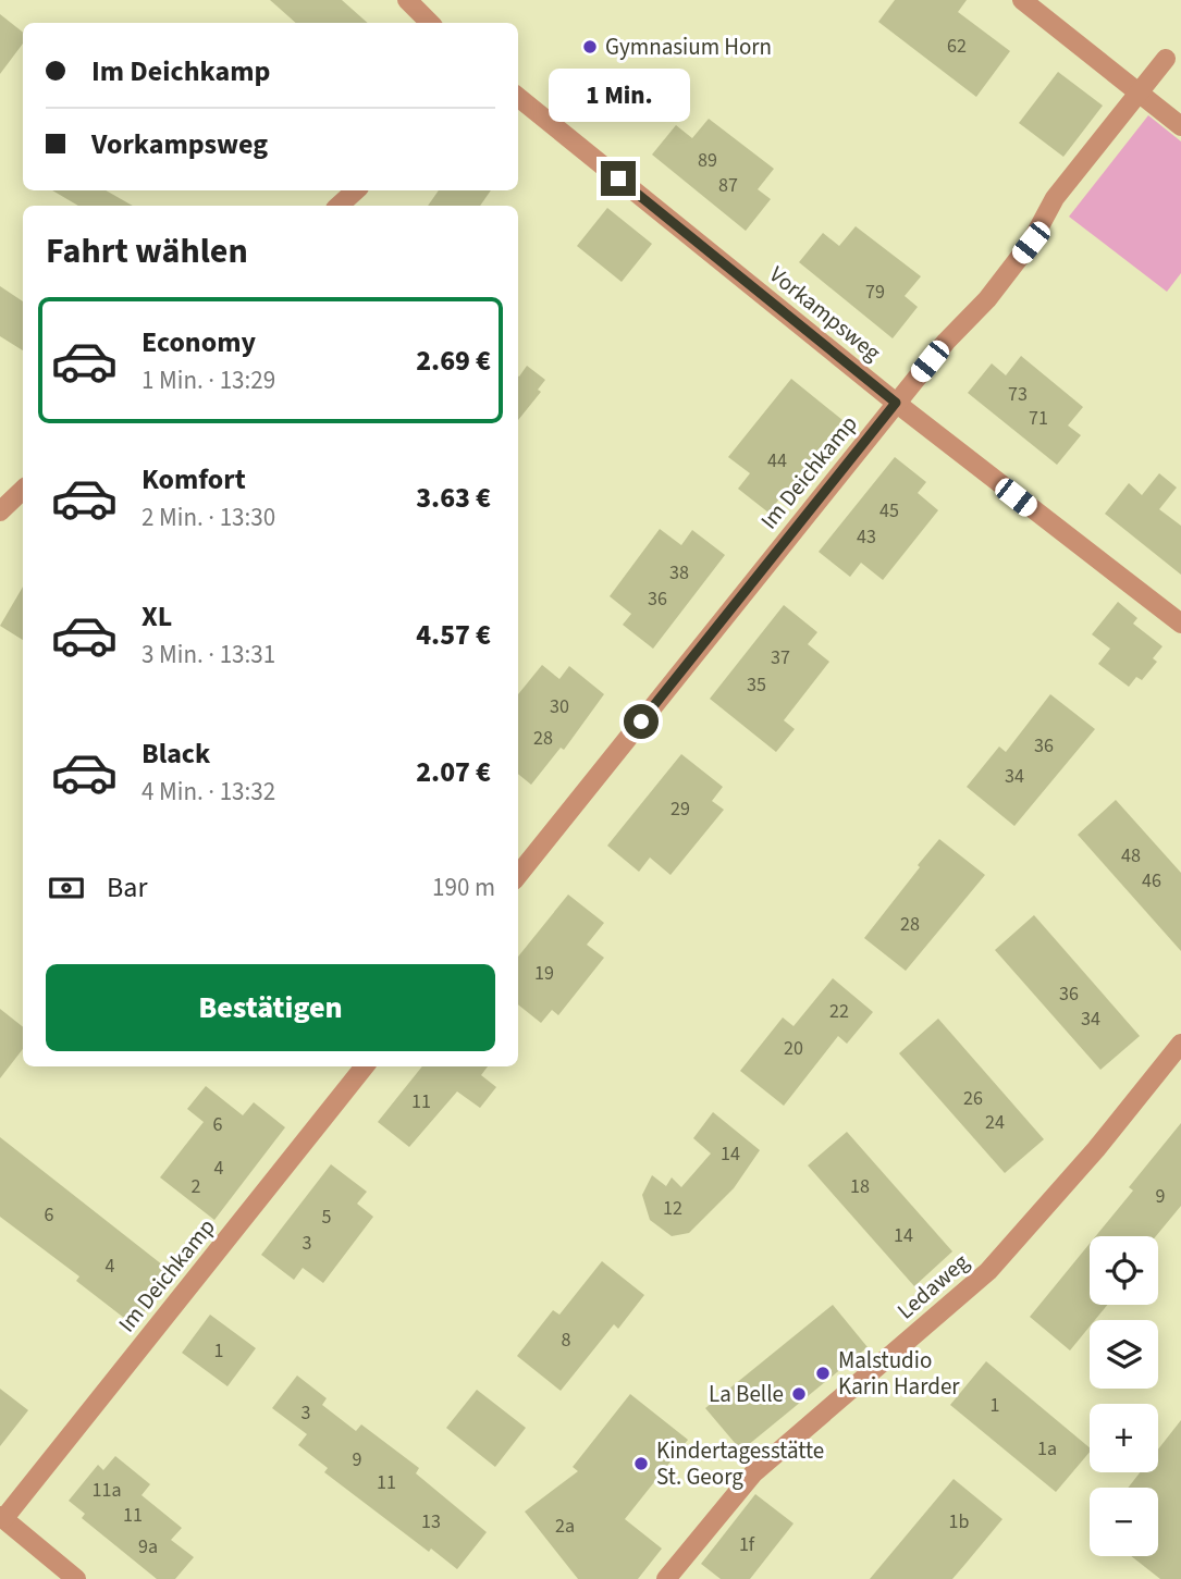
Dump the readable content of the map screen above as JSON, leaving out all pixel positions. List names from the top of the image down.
{
  "streets": {
    "street": ["Vorkampsweg", "Im Deichkamp", "Ledaweg"]
  },
  "crossings": [
    ["Vorkampsweg", "Im Deichkamp"]
  ],
  "places": [
    "Gymnasium Horn",
    "Malstudio Karin Harder",
    "La Belle",
    "Kindertagesstätte St. Georg"
  ],
  "house_numbers": [
    "62",
    "89",
    "87",
    "79",
    "73",
    "71",
    "44",
    "45",
    "43",
    "38",
    "36",
    "37",
    "35",
    "30",
    "28",
    "36",
    "34",
    "29",
    "48",
    "46",
    "28",
    "19",
    "36",
    "22",
    "34",
    "20",
    "26",
    "11",
    "24",
    "6",
    "14",
    "4",
    "2",
    "18",
    "9",
    "12",
    "6",
    "5",
    "14",
    "3",
    "4",
    "8",
    "1",
    "1",
    "3",
    "1a",
    "9",
    "11",
    "11a",
    "11",
    "13",
    "1b",
    "2a",
    "1f",
    "9a"
  ],
  "page": {
    "banner": ["Im Deichkamp", "Vorkampsweg"],
    "bubble": "1 Min.",
    "heading": "Fahrt wählen",
    "list": [
      {
        "name": "Economy",
        "note": "1 Min. · 13:29",
        "value": "2.69 €"
      },
      {
        "name": "Komfort",
        "note": "2 Min. · 13:30",
        "value": "3.63 €"
      },
      {
        "name": "XL",
        "note": "3 Min. · 13:31",
        "value": "4.57 €"
      },
      {
        "name": "Black",
        "note": "4 Min. · 13:32",
        "value": "2.07 €"
      }
    ],
    "pay": ["Bar", "190 m"],
    "buttons": "Bestätigen",
    "map_buttons": ["+", "−"]
  }
}
